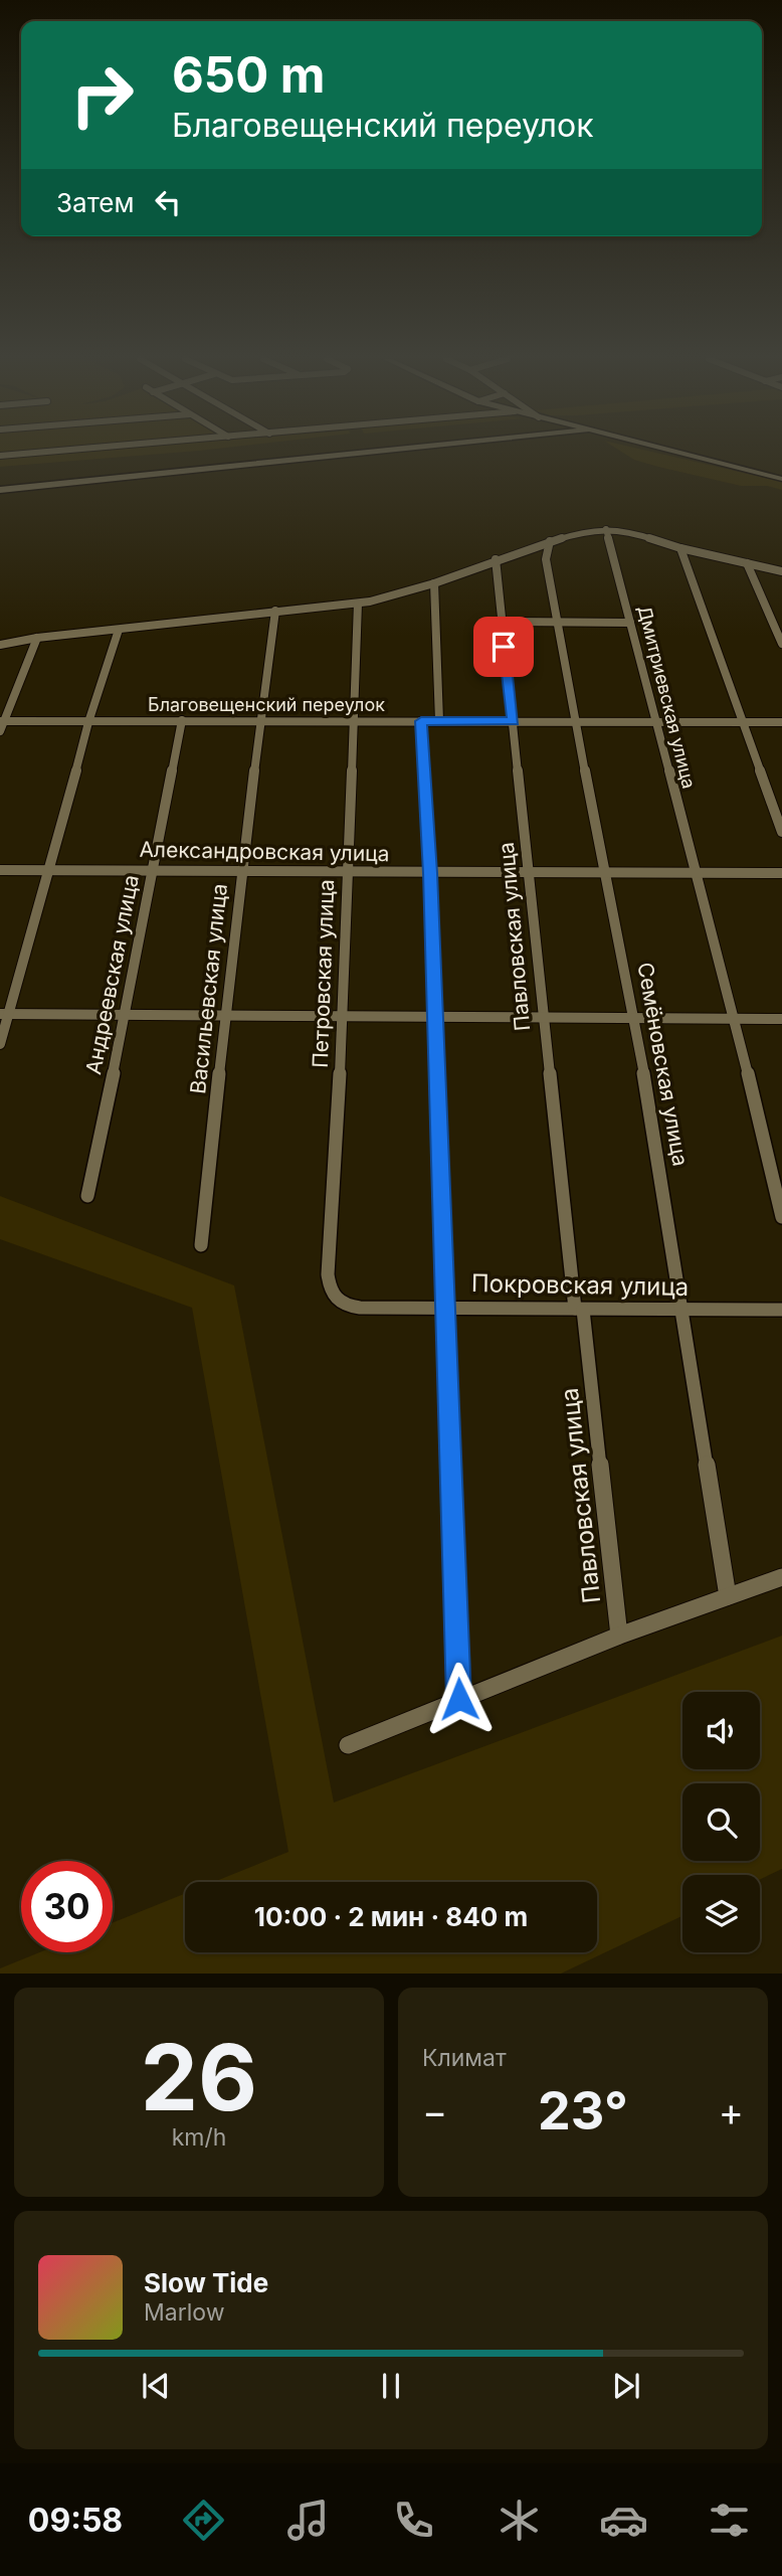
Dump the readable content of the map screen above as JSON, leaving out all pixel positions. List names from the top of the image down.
{
  "streets": {
    "street": [
      "Дмитриевская улица",
      "Благовещенский переулок",
      "Александровская улица",
      "Павловская улица",
      "Петровская улица",
      "Андреевская улица",
      "Васильевская улица",
      "Семёновская улица",
      "Покровская улица"
    ]
  },
  "crossings": [
    ["Дмитриевская улица", "Благовещенский переулок"],
    ["Дмитриевская улица", "Александровская улица"],
    ["Благовещенский переулок", "Павловская улица"],
    ["Благовещенский переулок", "Петровская улица"],
    ["Благовещенский переулок", "Андреевская улица"],
    ["Благовещенский переулок", "Васильевская улица"],
    ["Благовещенский переулок", "Семёновская улица"],
    ["Александровская улица", "Павловская улица"],
    ["Александровская улица", "Петровская улица"],
    ["Александровская улица", "Андреевская улица"],
    ["Александровская улица", "Васильевская улица"],
    ["Александровская улица", "Семёновская улица"],
    ["Павловская улица", "Покровская улица"],
    ["Петровская улица", "Покровская улица"],
    ["Семёновская улица", "Покровская улица"]
  ],
  "page": {
    "turn": ["650 m", "Благовещенский переулок"],
    "then": "Затем",
    "limit": "30",
    "trip": "10:00 · 2 мин · 840 m",
    "tile": [
      ["26", "km/h"],
      "Климат"
    ],
    "heat": ["−", "23°", "+"],
    "song": ["Slow Tide", "Marlow"],
    "tabs": "09:58"
  }
}
